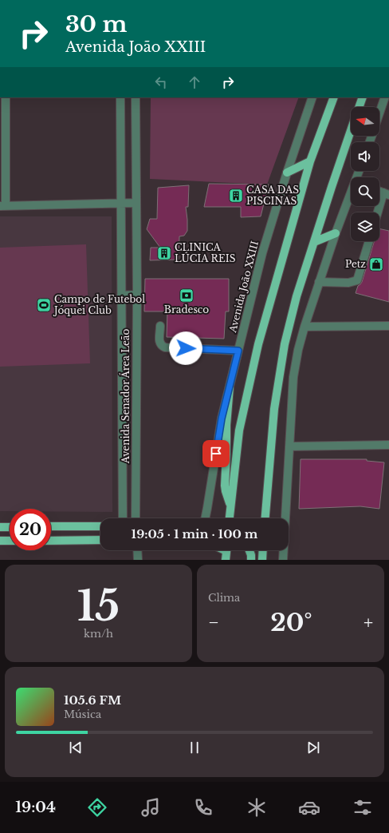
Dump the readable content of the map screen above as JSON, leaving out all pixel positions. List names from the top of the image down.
{
  "streets": {
    "street": ["Avenida João XXIII", "Avenida Senador Área Leão"]
  },
  "places": {
    "building": ["CASA DAS PISCINAS", "CLINICA LÚCIA REIS"],
    "shop": ["Petz"],
    "bank": ["Bradesco"],
    "sports": ["Campo de Futebol Jóquei Club"]
  },
  "north": "left",
  "page": {
    "turn": ["30 m", "Avenida João XXIII"],
    "limit": "20",
    "trip": "19:05 · 1 min · 100 m",
    "tile": [
      ["15", "km/h"],
      "Clima"
    ],
    "heat": ["−", "20°", "+"],
    "song": ["105.6 FM", "Música"],
    "tabs": "19:04"
  }
}
